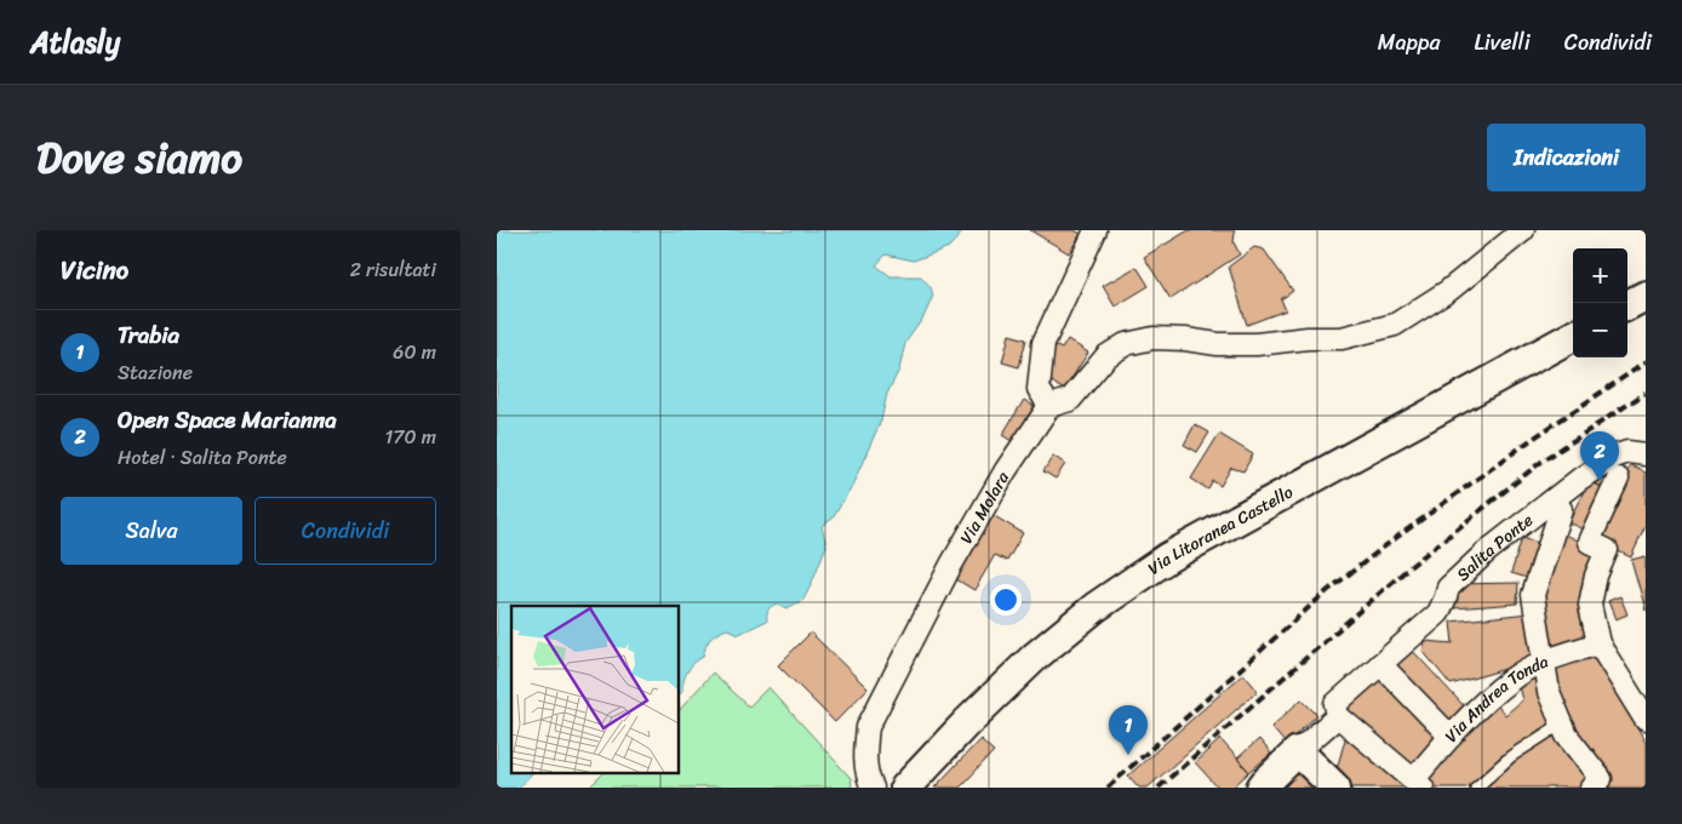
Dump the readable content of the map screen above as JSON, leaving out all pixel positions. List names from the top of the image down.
{
  "streets": {
    "main road": ["Via Litoranea Castello"],
    "street": ["Via Molara", "Salita Ponte", "Via Andrea Tonda"]
  },
  "page": {
    "header": "Atlasly",
    "nav": ["Mappa", "Livelli", "Condividi"],
    "title": "Dove siamo",
    "buttons": [
      "Indicazioni",
      ["Salva", "Condividi"]
    ],
    "heading": ["Vicino", "2 risultati"],
    "map_buttons": ["+", "−"],
    "list": [
      {
        "mark": "1",
        "name": "Trabia",
        "note": "Stazione",
        "value": "60 m"
      },
      {
        "mark": "2",
        "name": "Open Space Marianna",
        "note": "Hotel · Salita Ponte",
        "value": "170 m"
      }
    ],
    "pins": ["2", "1"]
  }
}
